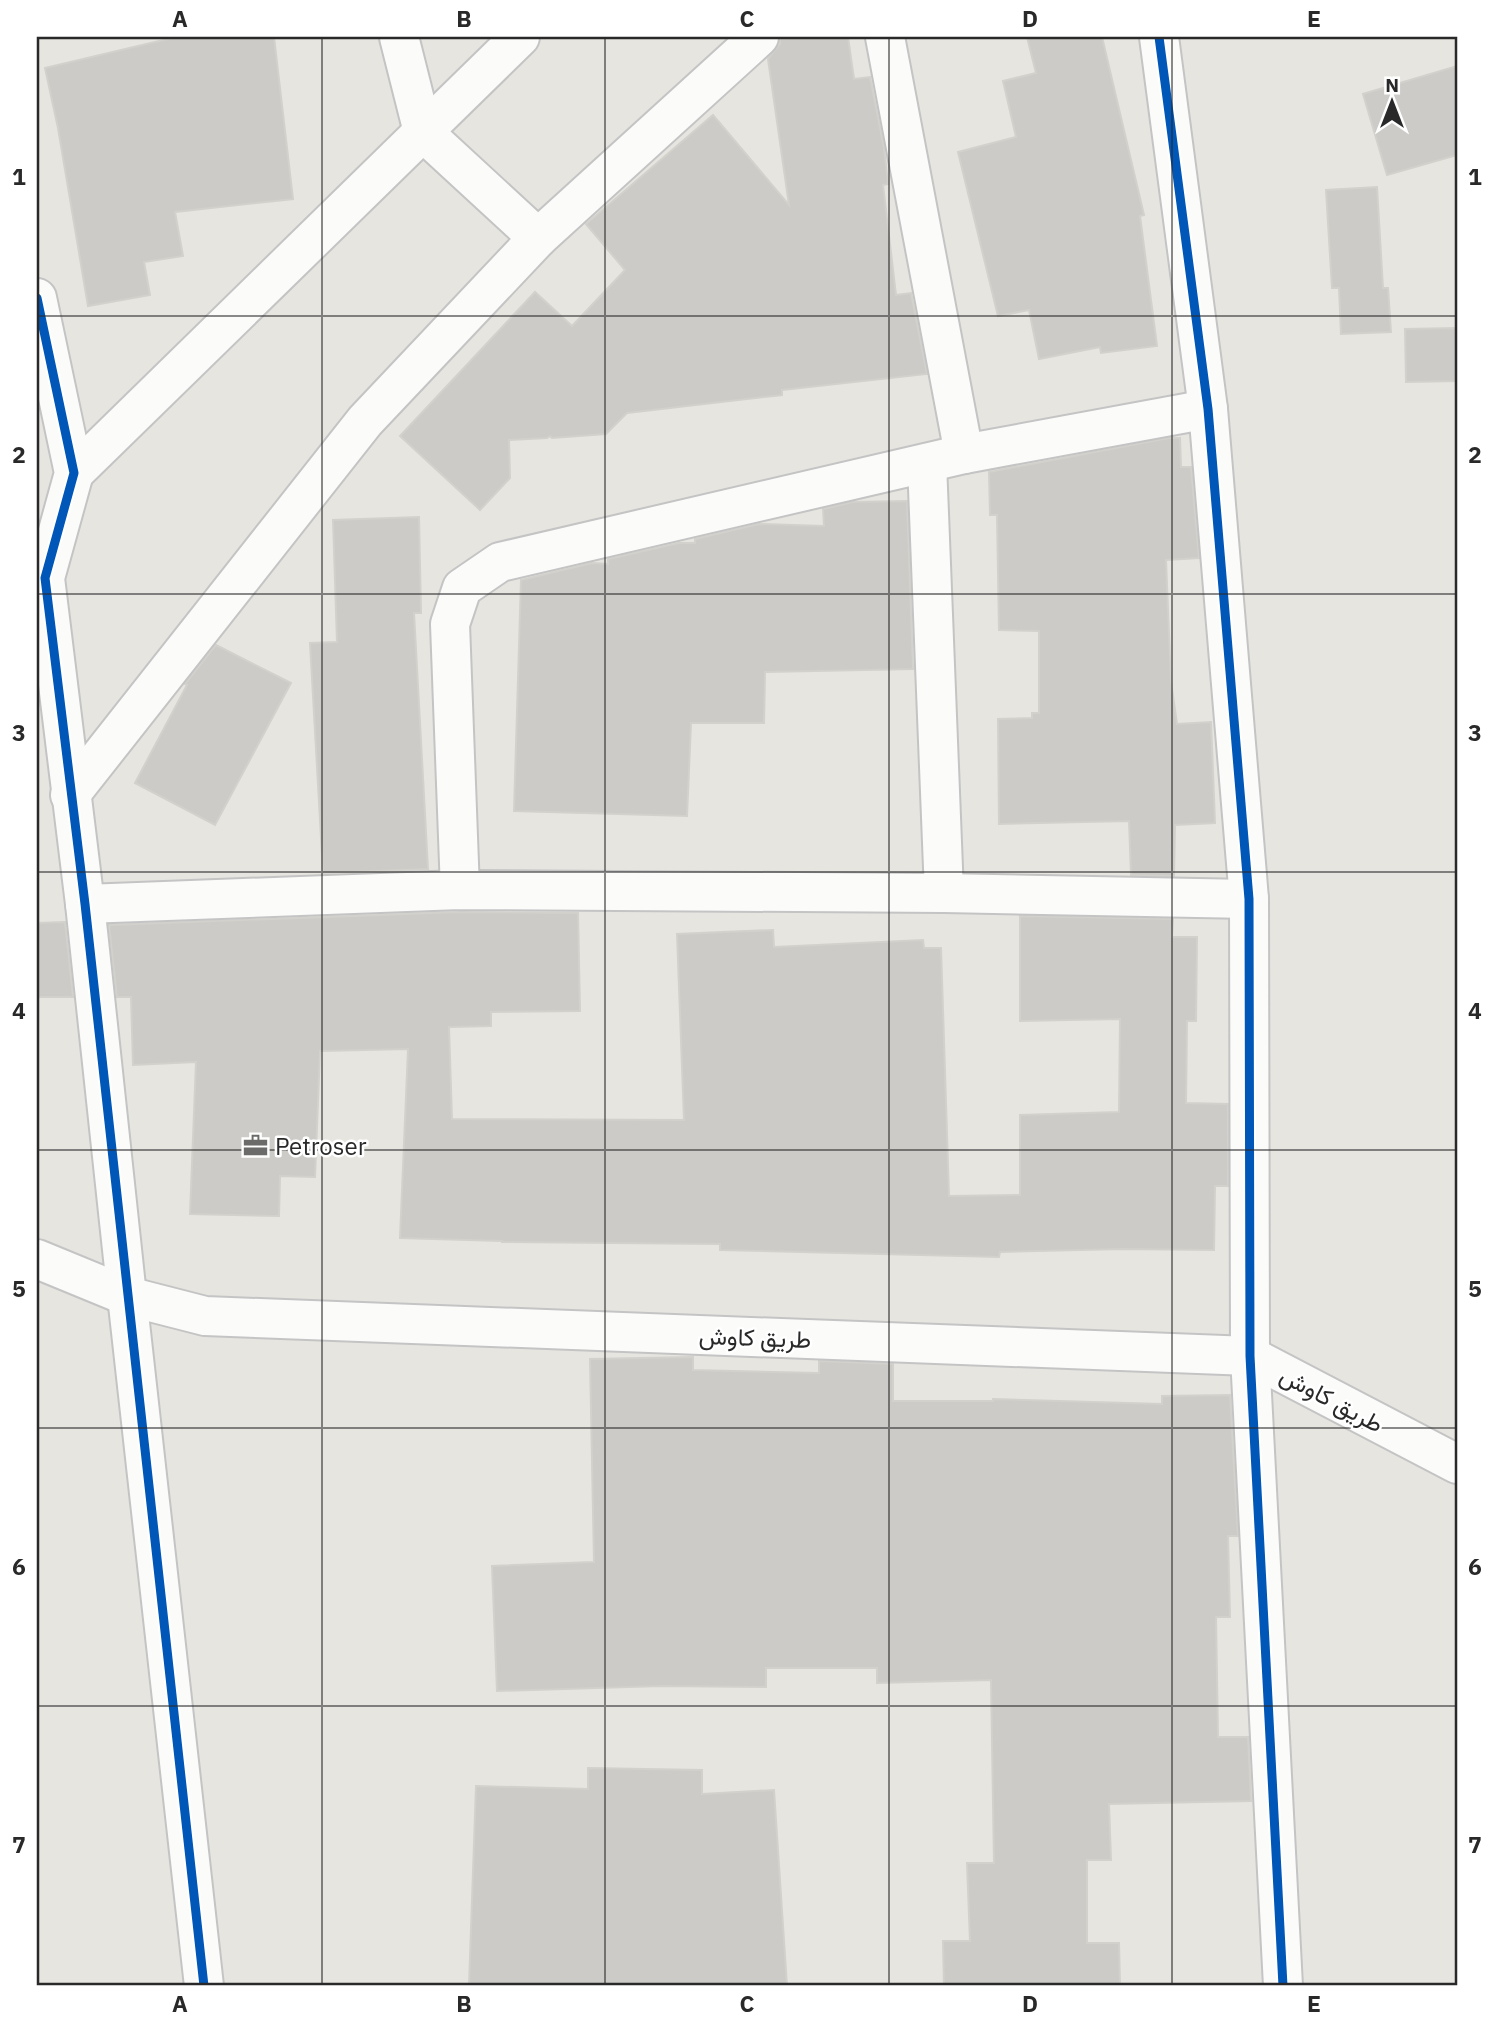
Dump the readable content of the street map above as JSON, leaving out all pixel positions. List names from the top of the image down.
{
  "streets": {
    "street": ["طريق كاوش"]
  },
  "places": {
    "office": ["Petroser"]
  },
  "north": "top",
  "grid": {
    "columns": [
      "A",
      "B",
      "C",
      "D",
      "E"
    ],
    "rows": [
      "1",
      "2",
      "3",
      "4",
      "5",
      "6",
      "7"
    ]
  }
}
